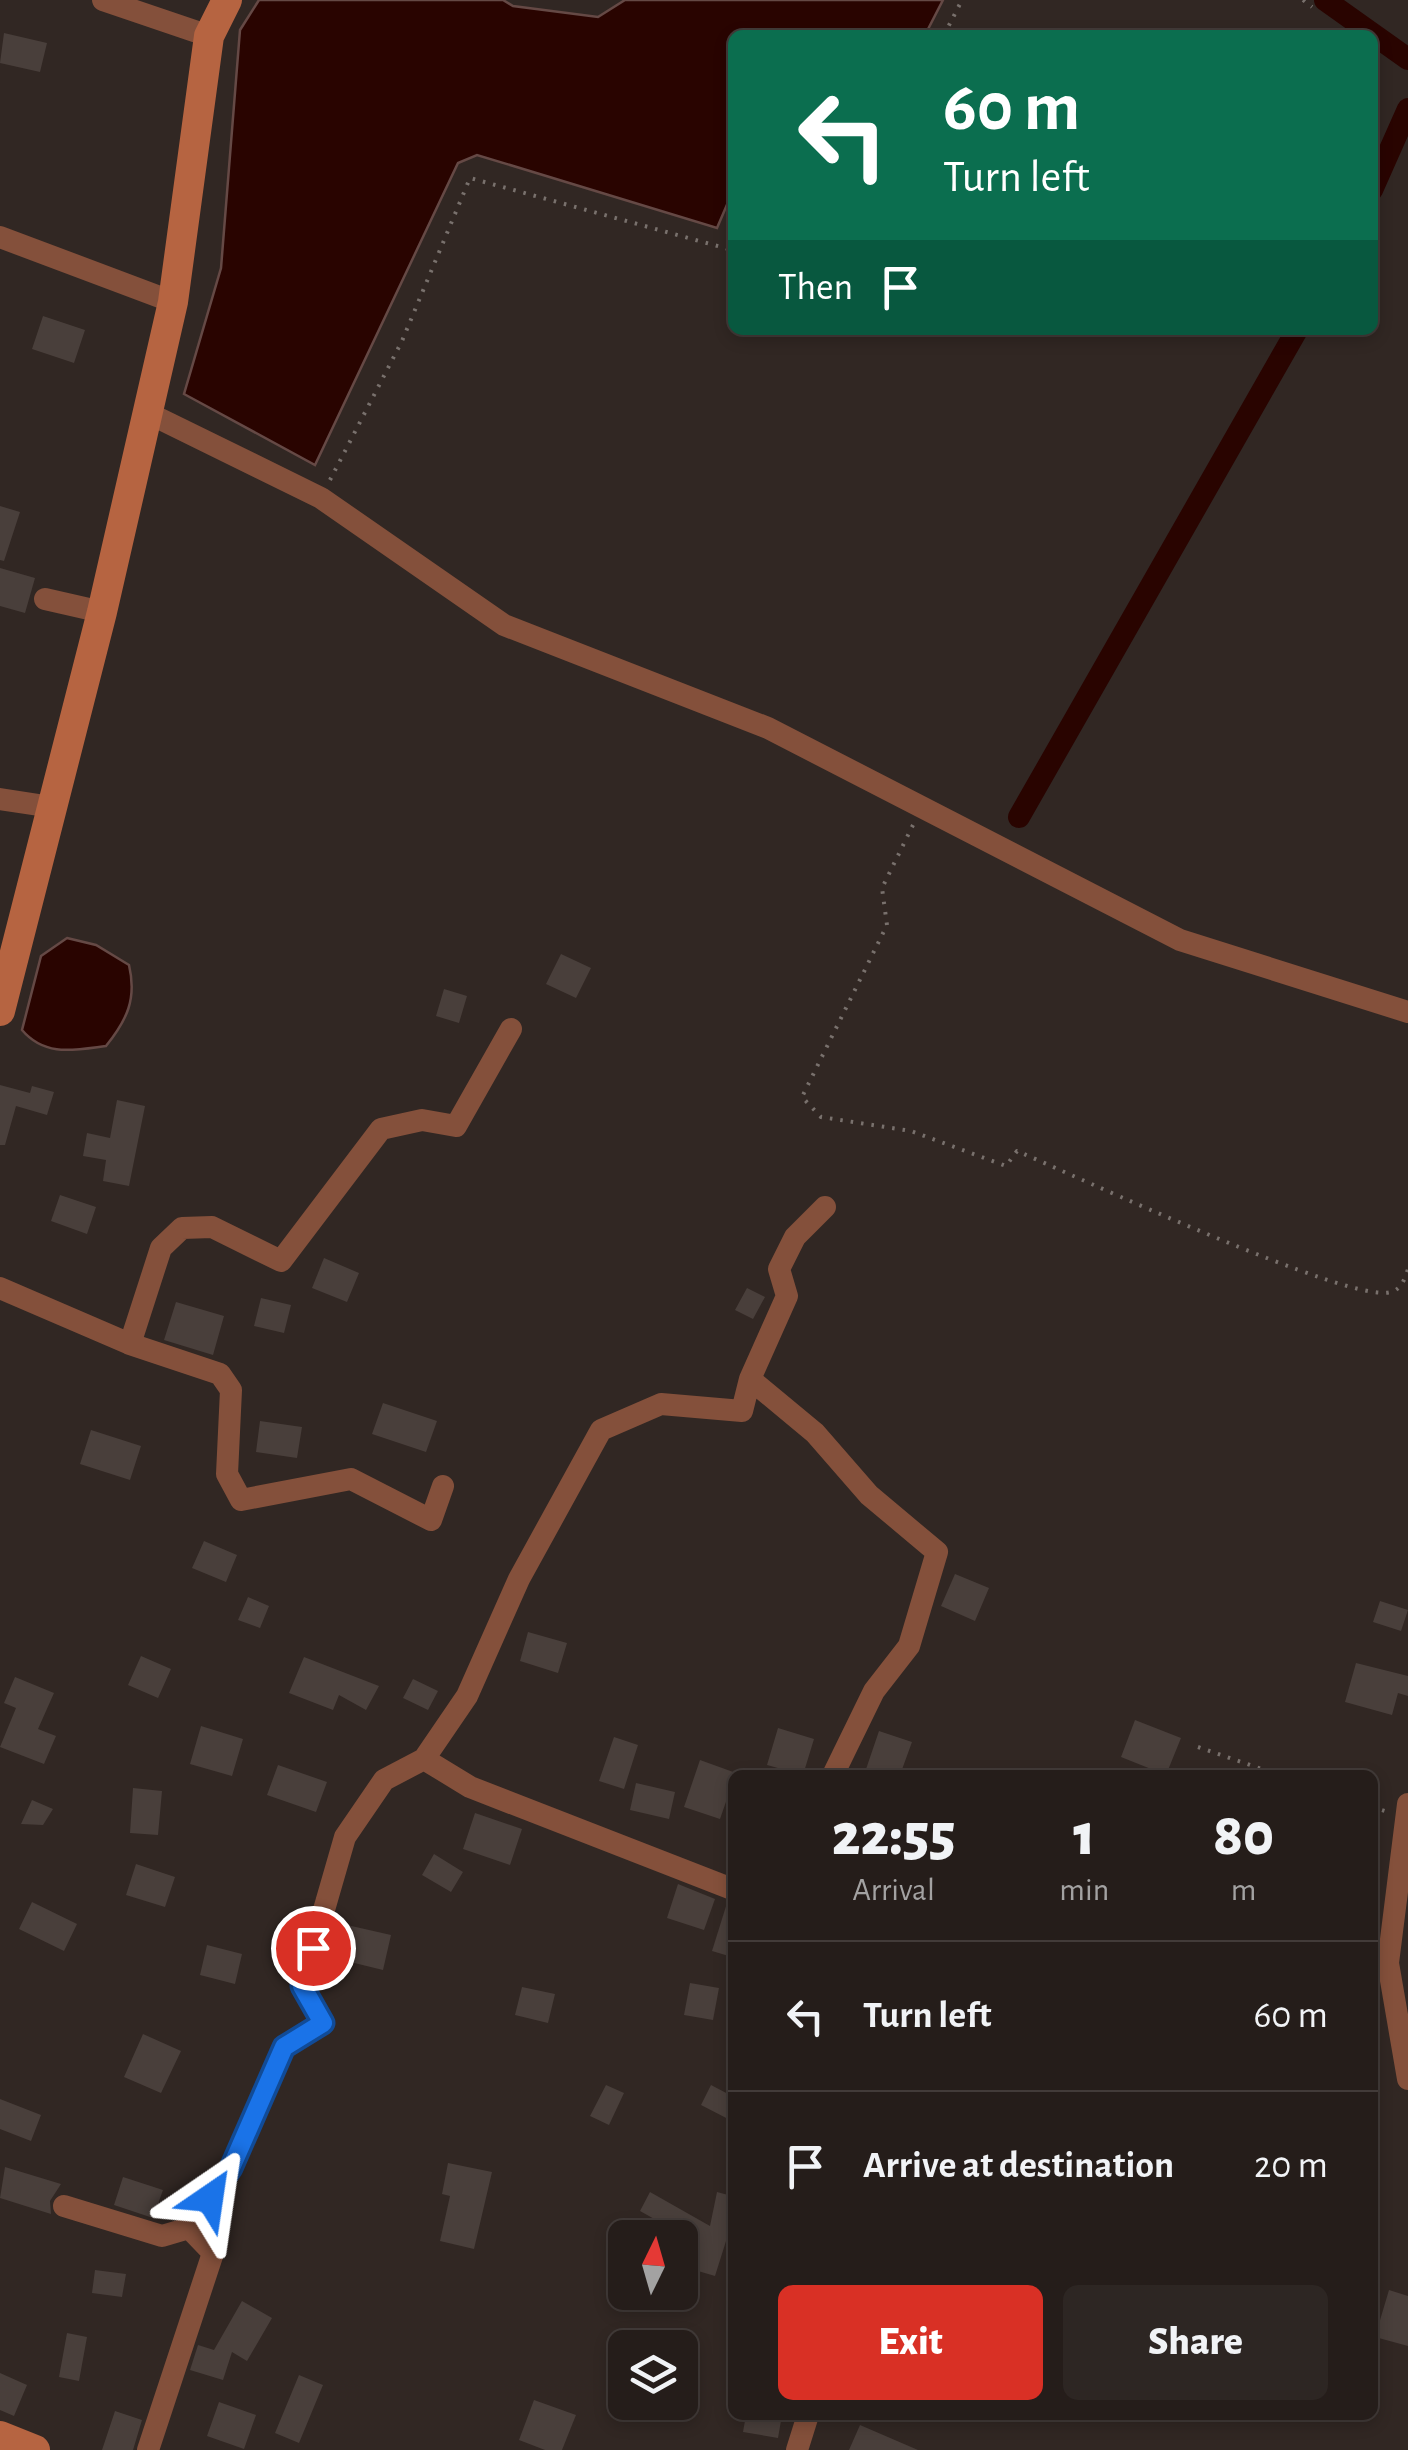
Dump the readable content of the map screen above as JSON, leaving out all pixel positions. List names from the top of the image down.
{
  "north": "top",
  "page": {
    "turn": ["60 m", "Turn left"],
    "then": "Then",
    "eta": [
      "22:55",
      "Arrival",
      "1",
      "min",
      "80",
      "m"
    ],
    "list": [
      {
        "name": "Turn left",
        "value": "60 m"
      },
      {
        "name": "Arrive at destination",
        "value": "20 m"
      }
    ],
    "buttons": ["Exit", "Share"]
  }
}
